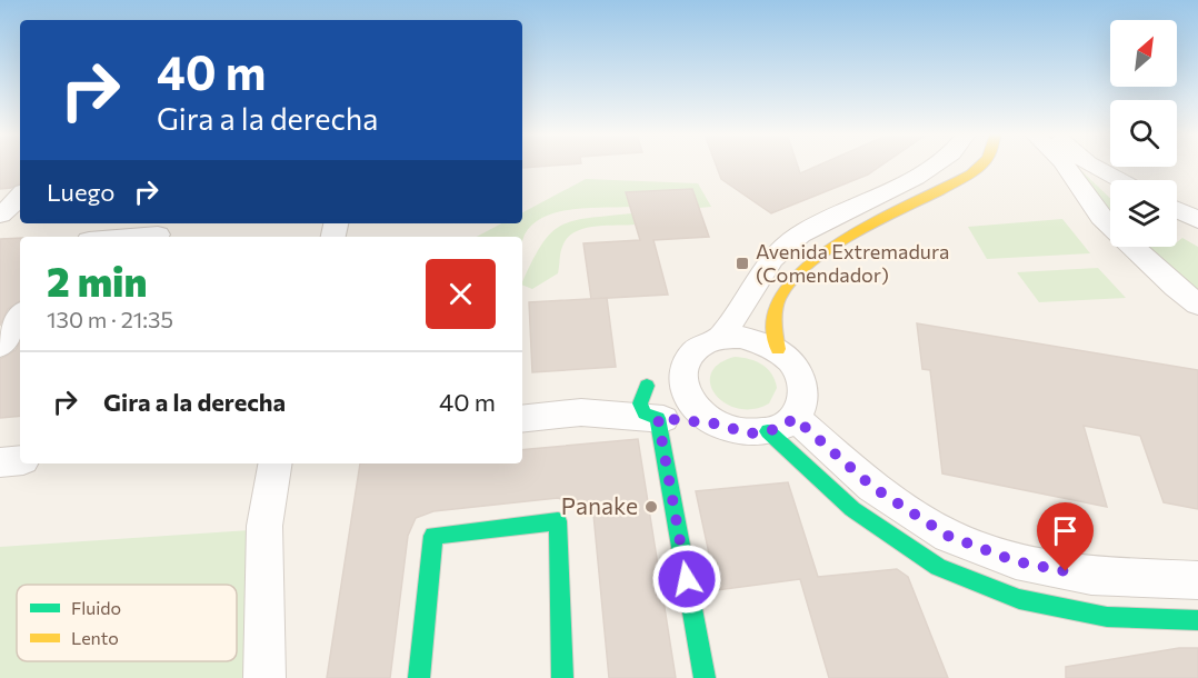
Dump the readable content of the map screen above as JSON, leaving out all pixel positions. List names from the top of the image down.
{
  "places": {
    "transit": ["Avenida Extremadura (Comendador)"],
    "other": ["Panake"]
  },
  "legend": ["Fluido", "Lento"],
  "north": "top right",
  "page": {
    "turn": ["40 m", "Gira a la derecha"],
    "then": "Luego",
    "heading": ["2 min", "130 m · 21:35"],
    "list": [
      {
        "name": "Gira a la derecha",
        "value": "40 m"
      }
    ]
  }
}
